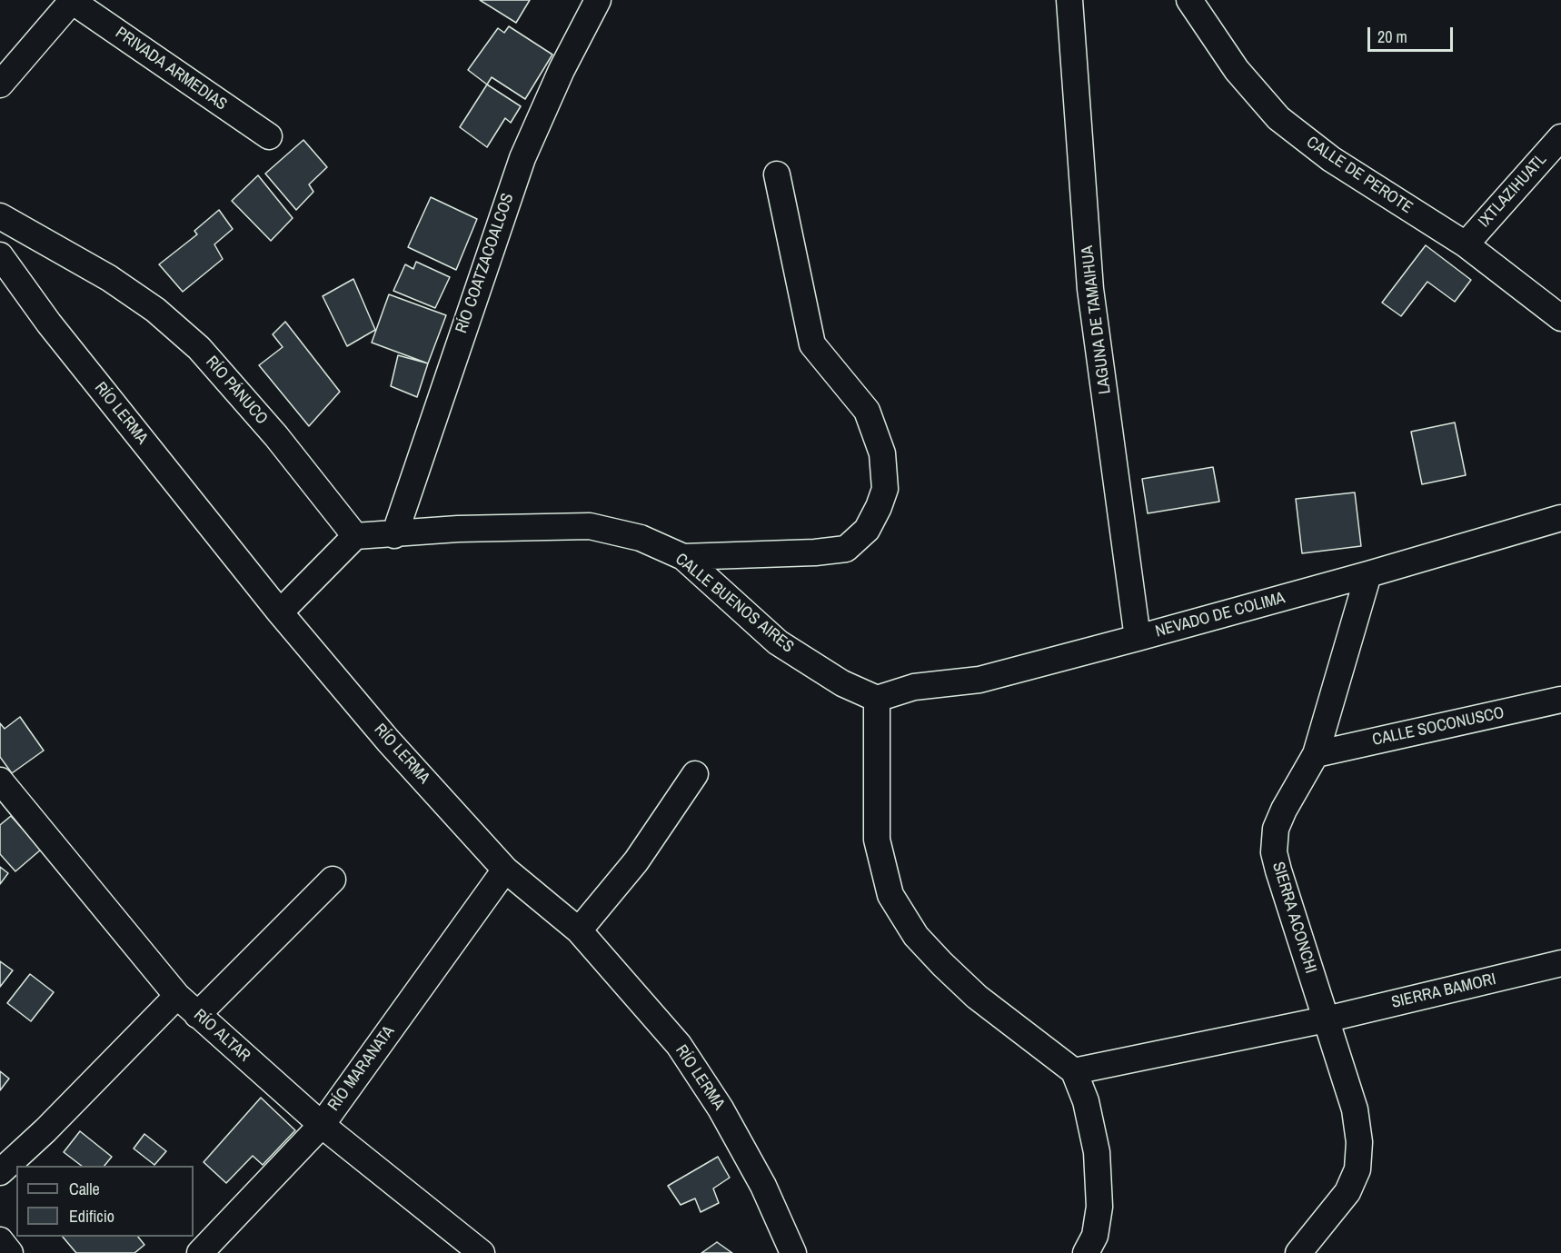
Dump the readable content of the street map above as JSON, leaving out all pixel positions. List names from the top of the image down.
{
  "streets": {
    "street": [
      "PRIVADA ARMEDIAS",
      "CALLE DE PEROTE",
      "IXTLAZIHUATL",
      "RÍO COATZACOALCOS",
      "LAGUNA DE TAMAIHUA",
      "RÍO PÁNUCO",
      "RÍO LERMA",
      "CALLE BUENOS AIRES",
      "NEVADO DE COLIMA",
      "CALLE SOCONUSCO",
      "SIERRA ACONCHI",
      "SIERRA BAMORI",
      "RÍO ALTAR",
      "RÍO MARANATA"
    ]
  },
  "crossings": [
    ["CALLE DE PEROTE", "IXTLAZIHUATL"],
    ["RÍO COATZACOALCOS", "CALLE BUENOS AIRES"],
    ["LAGUNA DE TAMAIHUA", "NEVADO DE COLIMA"],
    ["RÍO PÁNUCO", "CALLE BUENOS AIRES"],
    ["RÍO LERMA", "RÍO MARANATA"],
    ["CALLE BUENOS AIRES", "NEVADO DE COLIMA"],
    ["NEVADO DE COLIMA", "SIERRA ACONCHI"],
    ["CALLE SOCONUSCO", "SIERRA ACONCHI"],
    ["SIERRA ACONCHI", "SIERRA BAMORI"],
    ["RÍO ALTAR", "RÍO MARANATA"]
  ],
  "legend": ["Calle", "Edificio"],
  "scale_bar": "20 m"
}
